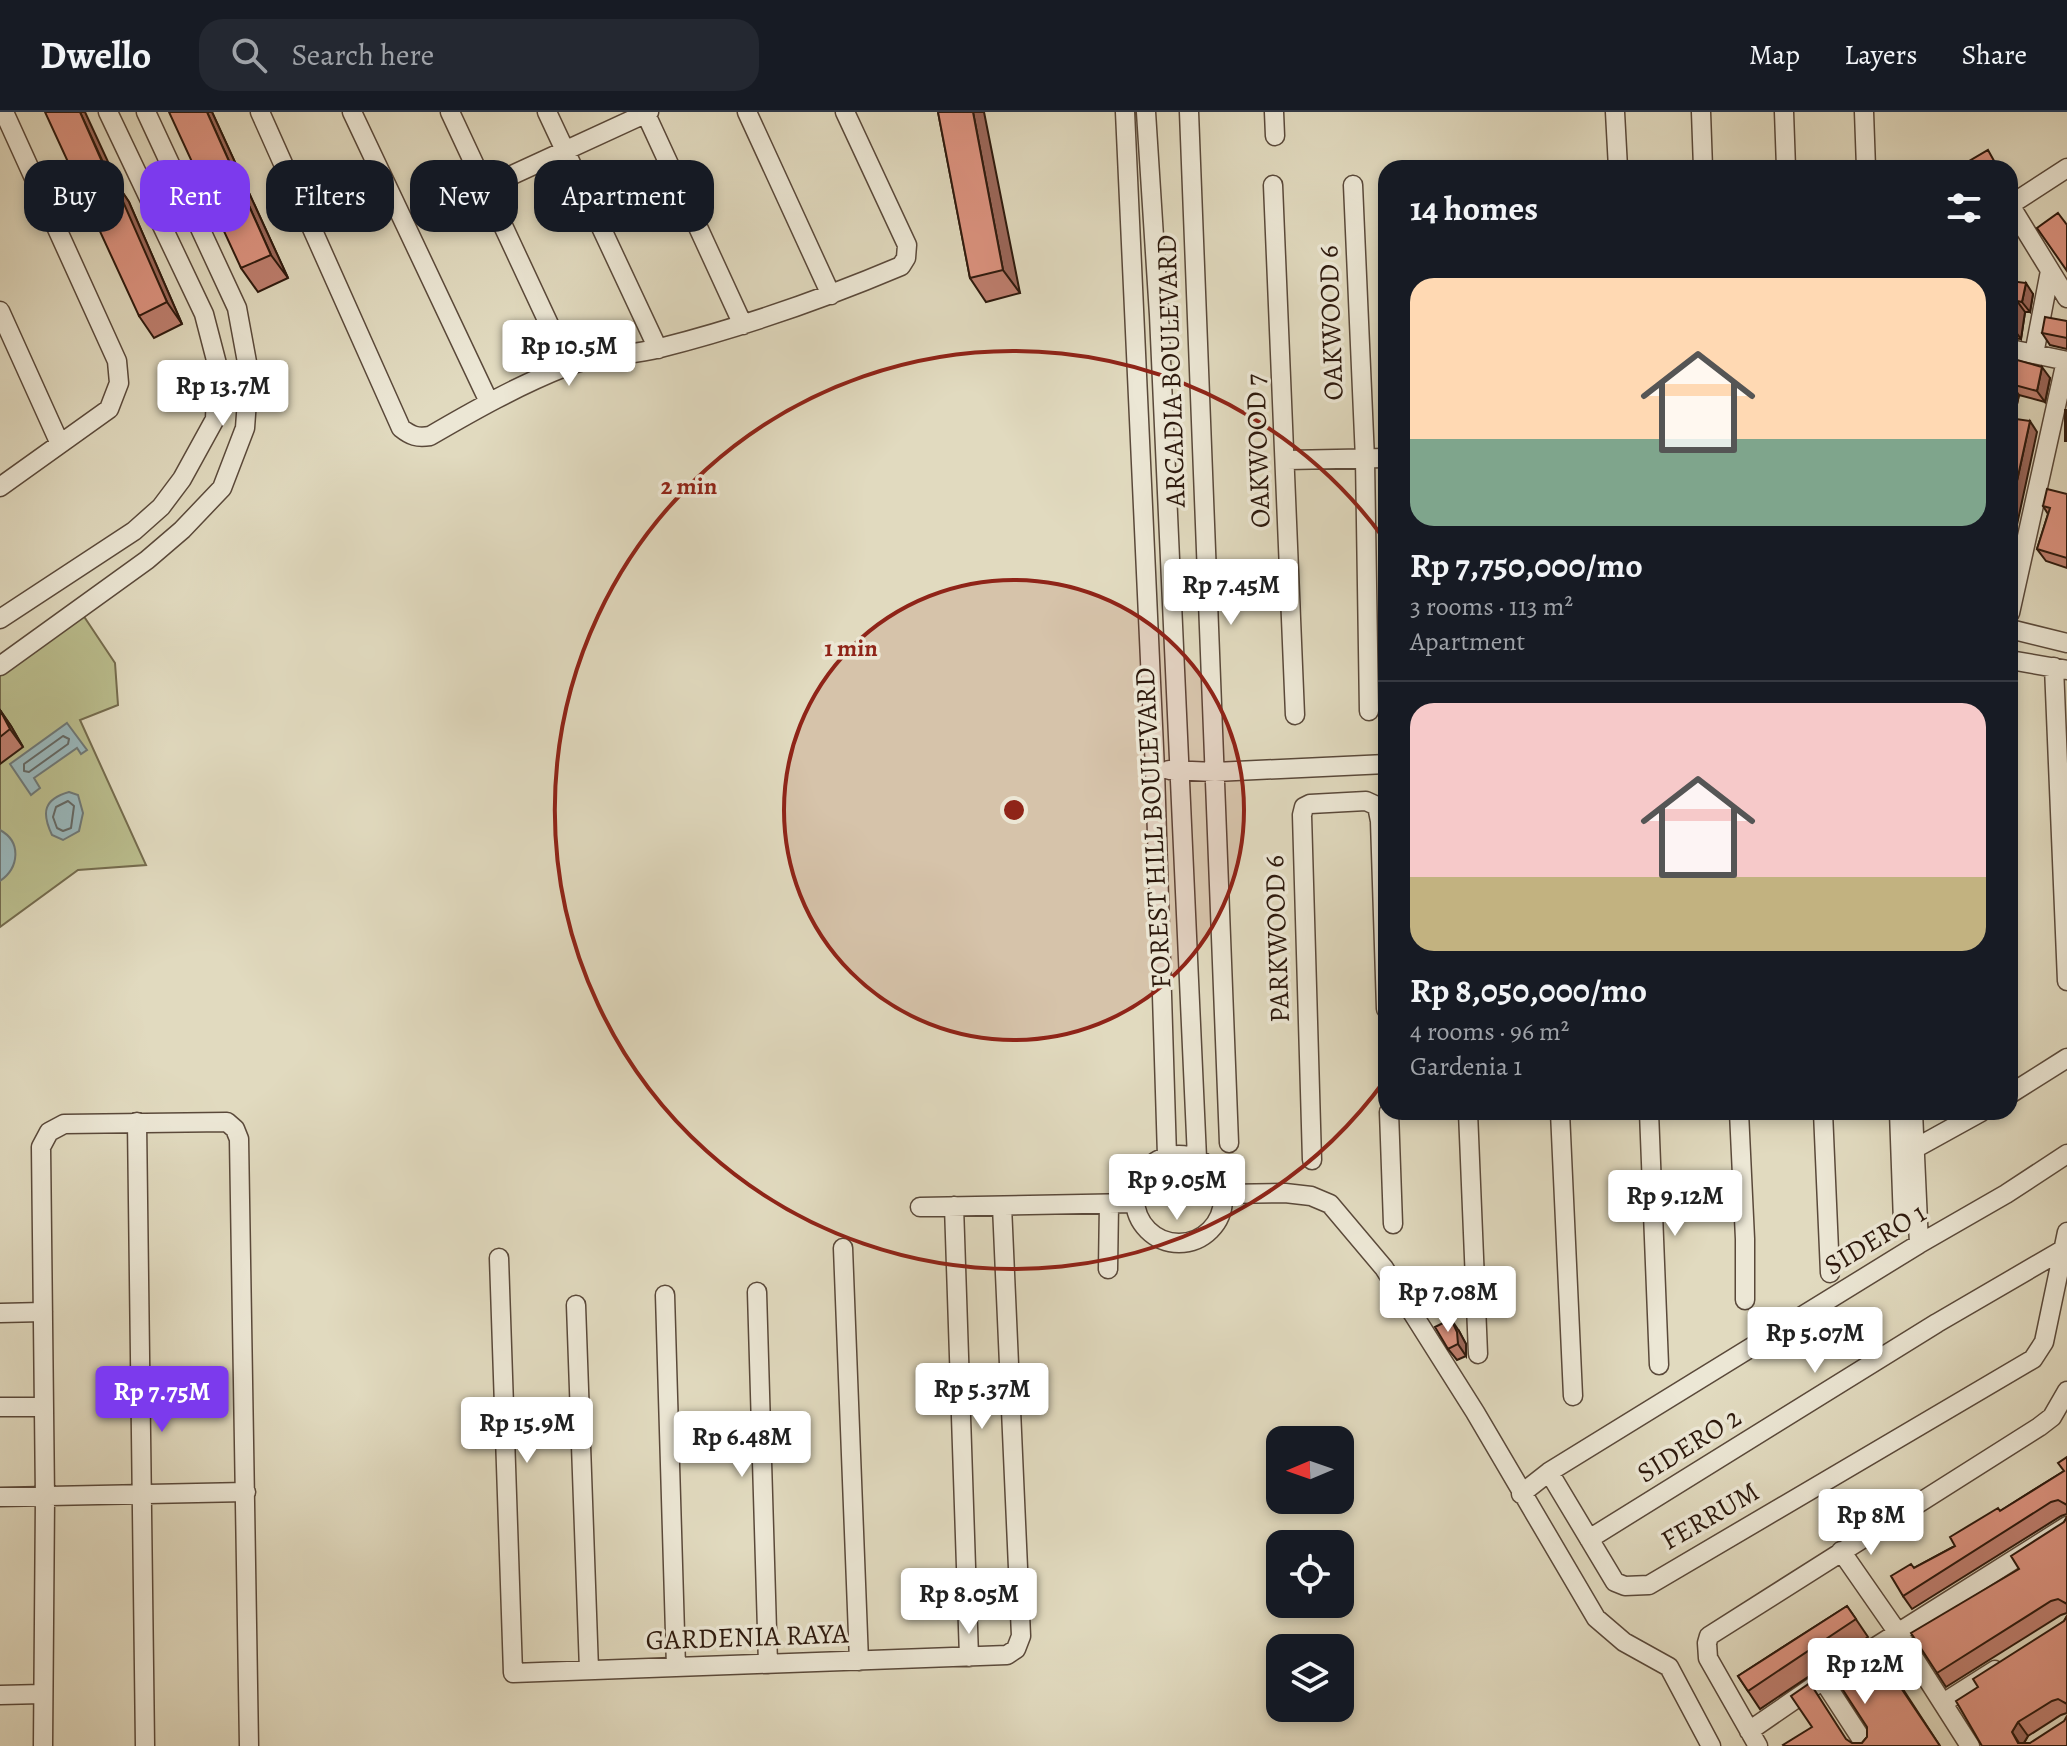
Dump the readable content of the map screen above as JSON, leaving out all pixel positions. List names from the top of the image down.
{
  "streets": {
    "street": [
      "OAKWOOD 6",
      "ARCADIA BOULEVARD",
      "OAKWOOD 7",
      "FOREST HILL BOULEVARD",
      "PARKWOOD 6",
      "SIDERO 1",
      "SIDERO 2",
      "FERRUM",
      "GARDENIA RAYA"
    ]
  },
  "crossings": [
    ["SIDERO 1", "FERRUM"],
    ["SIDERO 2", "FERRUM"]
  ],
  "north": "left",
  "page": {
    "header": "Dwello",
    "search": "Search here",
    "nav": ["Map", "Layers", "Share"],
    "chip": [
      "Buy",
      "Rent",
      "Filters",
      "New",
      "Apartment"
    ],
    "heading": "14 homes",
    "list": [
      {
        "name": "Rp 7,750,000/mo",
        "note": "3 rooms · 113 m² · Apartment"
      },
      {
        "name": "Rp 8,050,000/mo",
        "note": "4 rooms · 96 m² · Gardenia 1"
      }
    ],
    "price": [
      "Rp 10.5M",
      "Rp 13.7M",
      "Rp 7.45M",
      "Rp 9.05M",
      "Rp 9.12M",
      "Rp 7.08M",
      "Rp 5.07M",
      "Rp 5.37M",
      "Rp 7.75M",
      "Rp 15.9M",
      "Rp 6.48M",
      "Rp 8M",
      "Rp 8.05M",
      "Rp 12M"
    ]
  },
  "rings": ["2 min", "1 min"]
}
